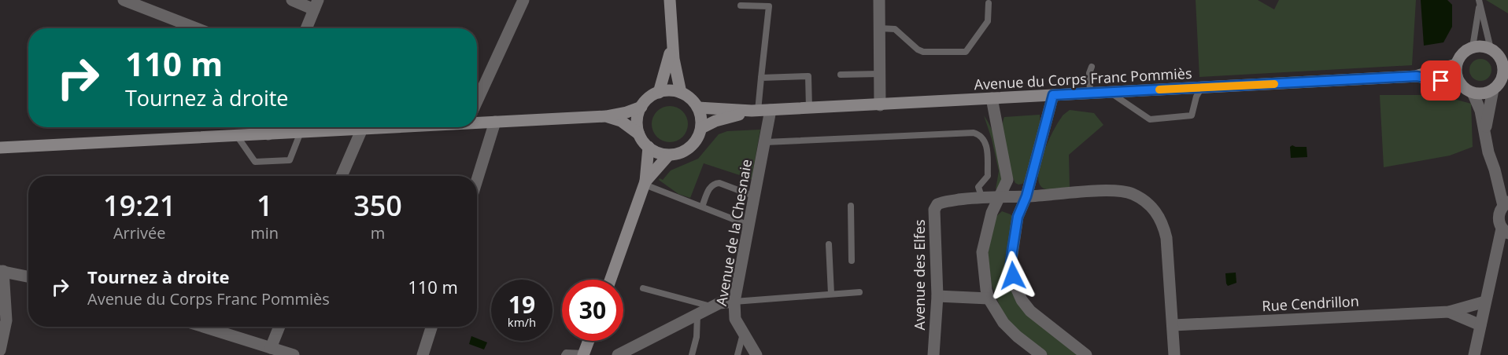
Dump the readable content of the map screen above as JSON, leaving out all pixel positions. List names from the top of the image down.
{
  "streets": {
    "main road": ["Avenue du Corps Franc Pommiès"],
    "street": ["Avenue de la Chesnaie", "Avenue des Elfes", "Rue Cendrillon"]
  },
  "crossings": [
    ["Avenue du Corps Franc Pommiès", "Avenue de la Chesnaie"],
    ["Avenue des Elfes", "Rue Cendrillon"]
  ],
  "page": {
    "turn": ["110 m", "Tournez à droite"],
    "eta": [
      "19:21",
      "Arrivée",
      "1",
      "min",
      "350",
      "m"
    ],
    "list": [
      {
        "name": "Tournez à droite",
        "note": "Avenue du Corps Franc Pommiès",
        "value": "110 m"
      }
    ],
    "speed": "19 km/h",
    "limit": "30"
  }
}
